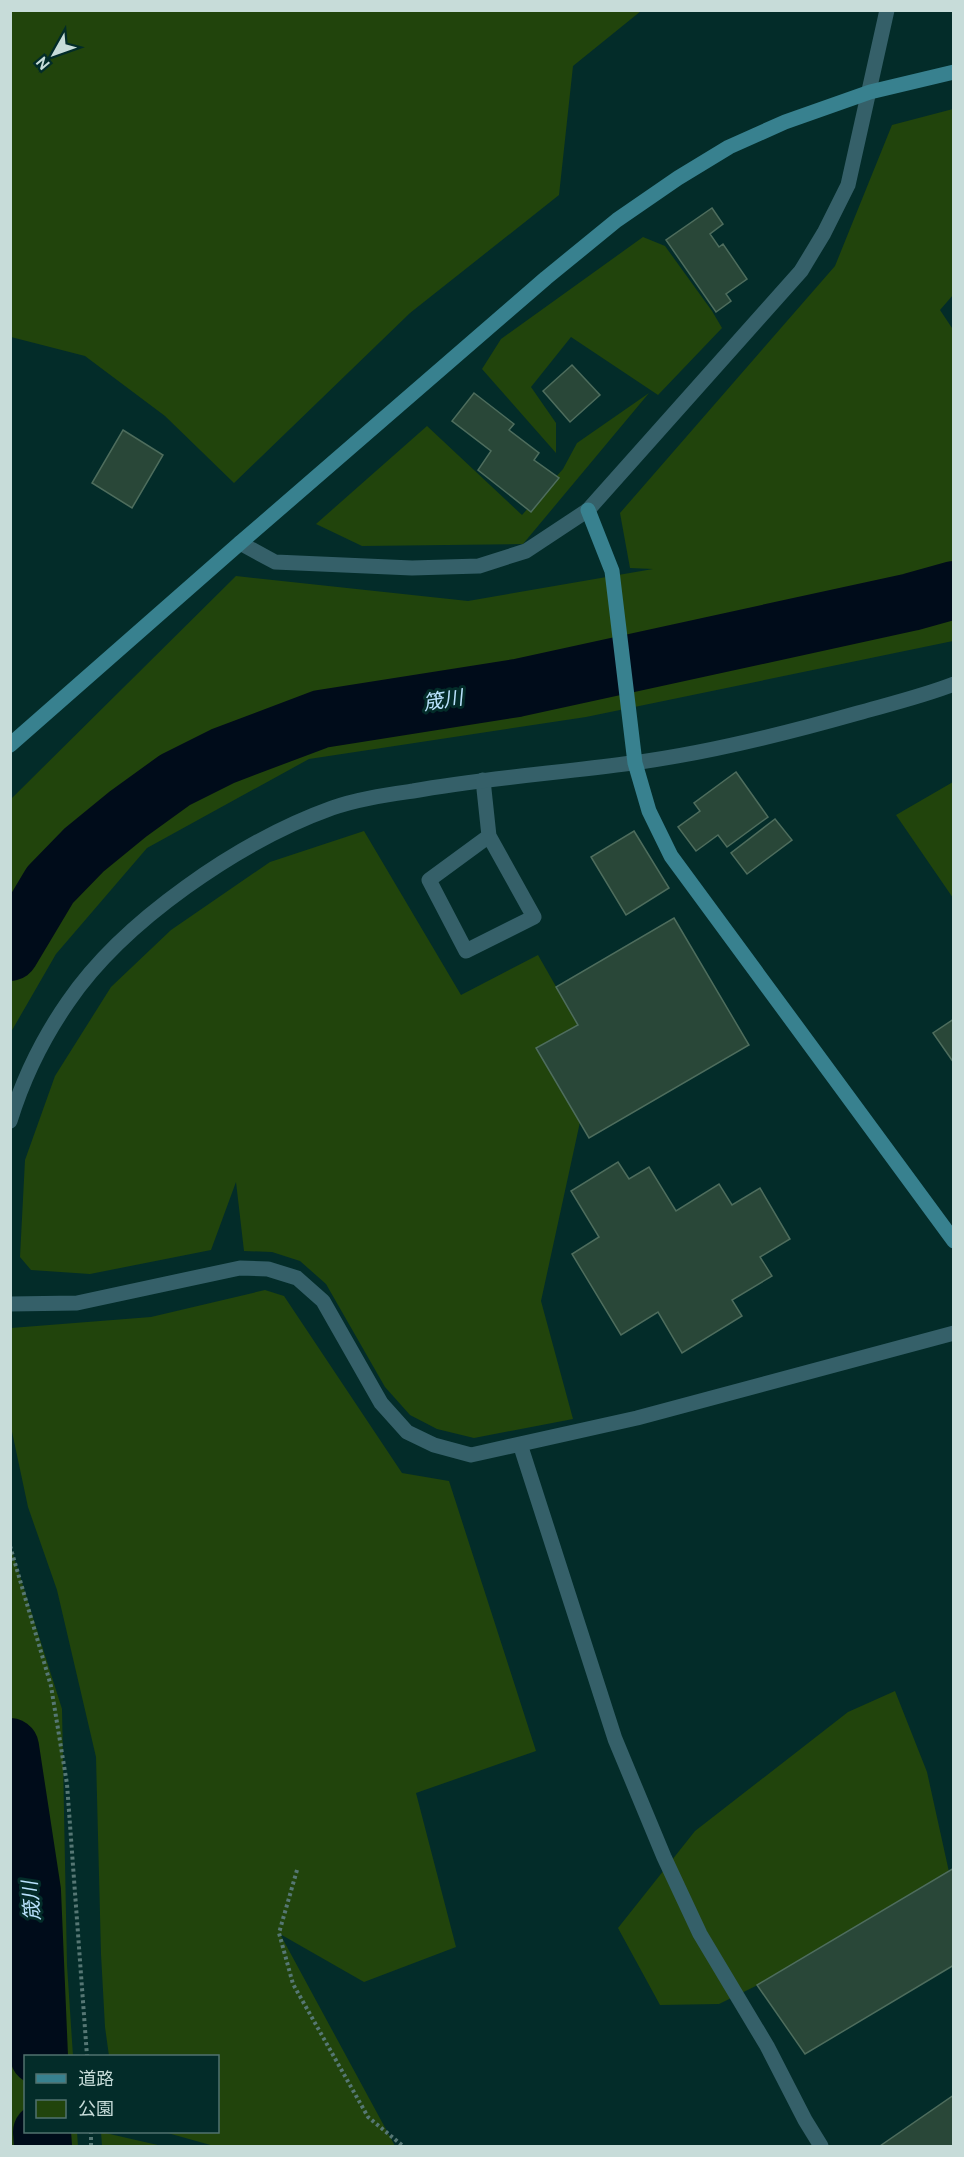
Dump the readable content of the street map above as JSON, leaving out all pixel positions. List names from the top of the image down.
{
  "water": ["筬川"],
  "legend": ["道路", "公園"],
  "north": "bottom left"
}
